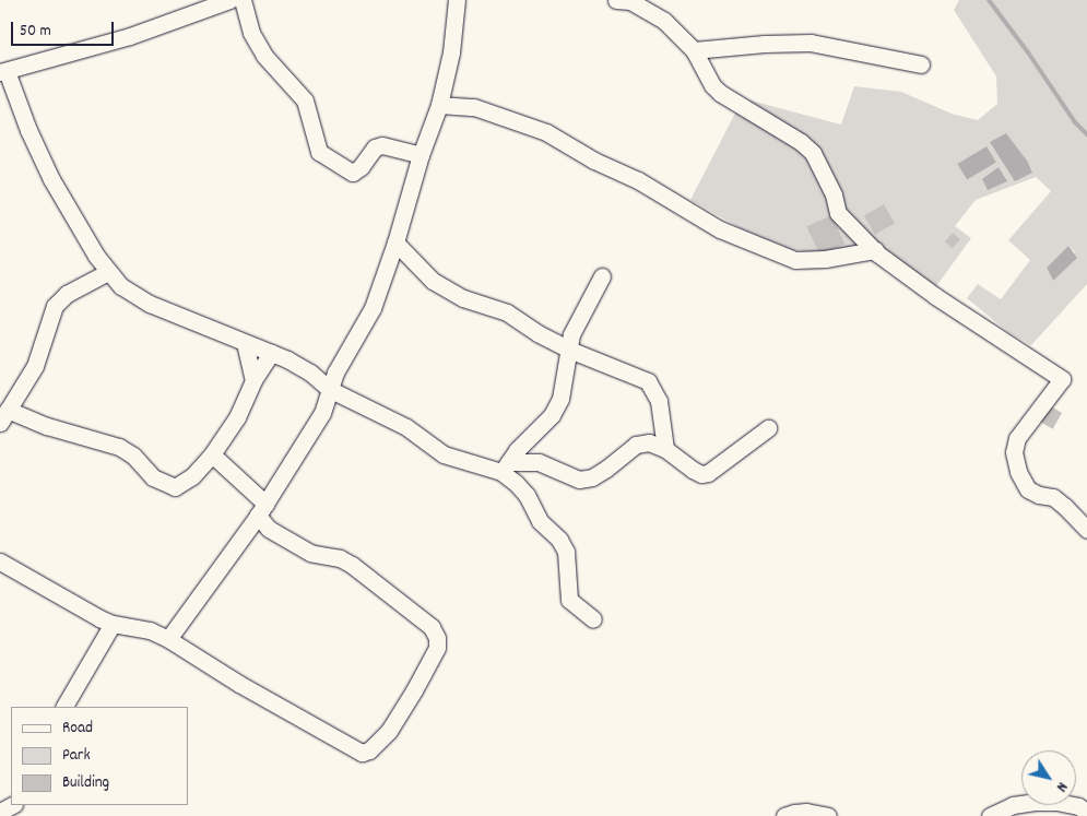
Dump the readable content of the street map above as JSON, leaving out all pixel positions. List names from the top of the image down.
{
  "legend": ["Road", "Park", "Building"],
  "scale_bar": "50 m",
  "north": "bottom right"
}
